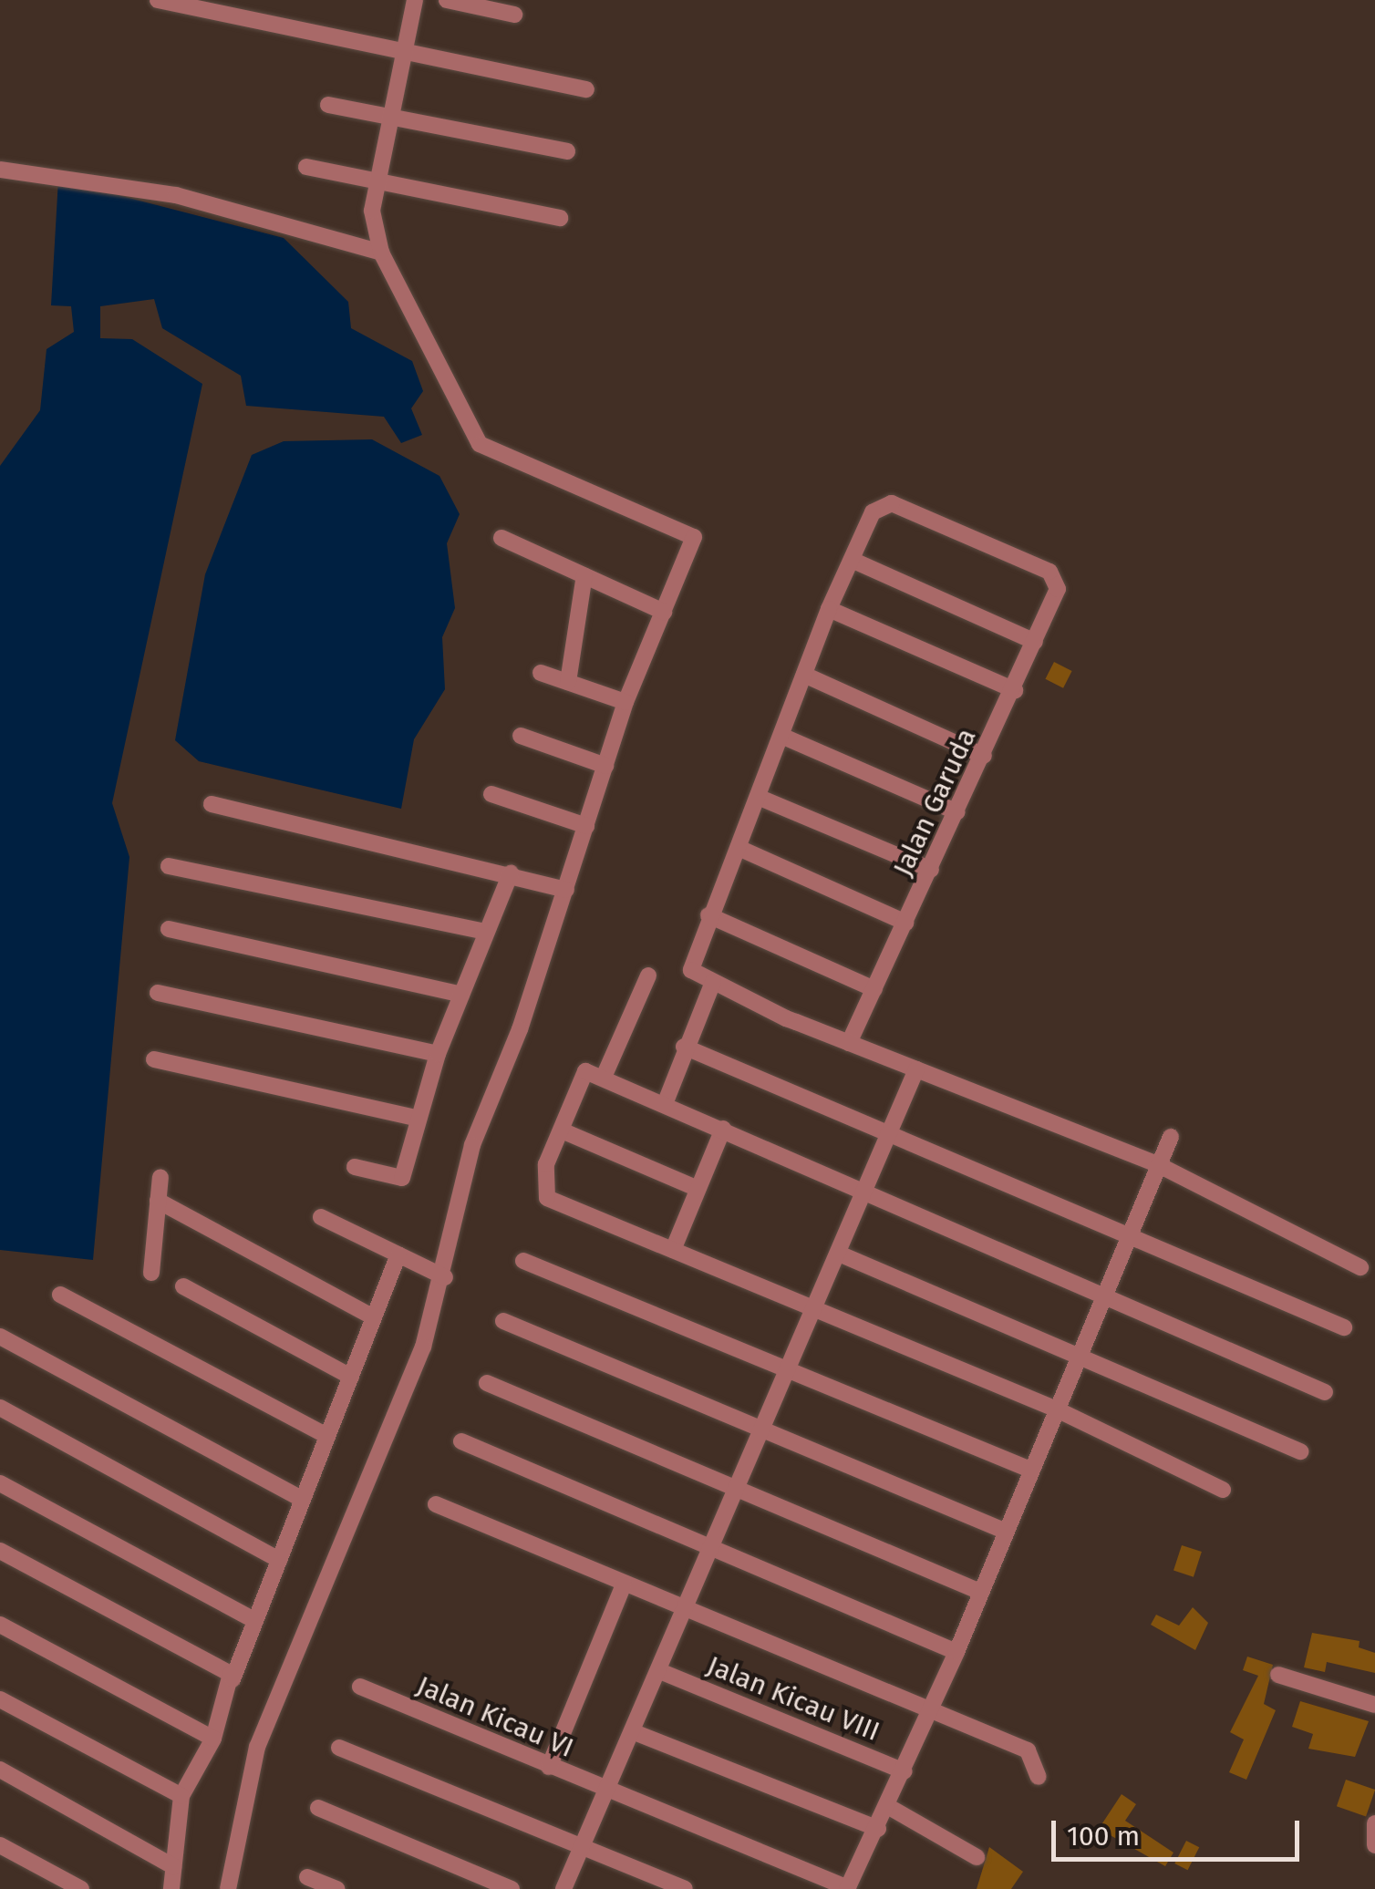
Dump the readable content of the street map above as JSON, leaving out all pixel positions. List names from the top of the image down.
{
  "streets": {
    "street": ["Jalan Garuda", "Jalan Kicau VIII", "Jalan Kicau VI"]
  },
  "scale_bar": "100 m"
}
